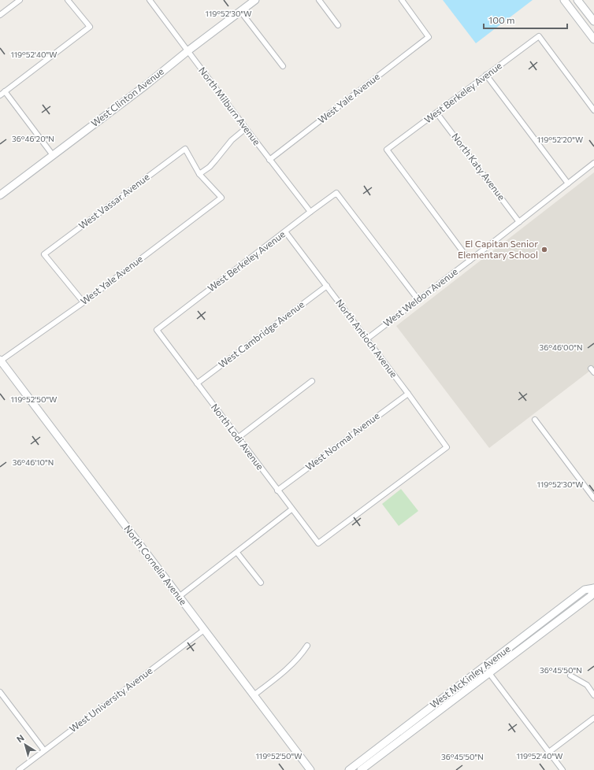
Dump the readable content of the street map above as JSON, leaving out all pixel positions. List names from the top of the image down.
{
  "streets": {
    "main road": ["West Clinton Avenue", "North Cornelia Avenue", "West McKinley Avenue"],
    "street": [
      "West Berkeley Avenue",
      "West Yale Avenue",
      "North Milburn Avenue",
      "North Katy Avenue",
      "West Vassar Avenue",
      "West Weldon Avenue",
      "West Cambridge Avenue",
      "North Antioch Avenue",
      "North Lodi Avenue",
      "West Normal Avenue",
      "West University Avenue"
    ]
  },
  "crossings": [
    ["West Berkeley Avenue", "North Milburn Avenue"],
    ["West Berkeley Avenue", "North Katy Avenue"],
    ["West Berkeley Avenue", "West Weldon Avenue"],
    ["West Berkeley Avenue", "North Antioch Avenue"],
    ["West Berkeley Avenue", "North Lodi Avenue"],
    ["West Clinton Avenue", "North Milburn Avenue"],
    ["West Yale Avenue", "North Milburn Avenue"],
    ["West Yale Avenue", "West Vassar Avenue"],
    ["West Yale Avenue", "North Cornelia Avenue"],
    ["North Katy Avenue", "West Weldon Avenue"],
    ["West Weldon Avenue", "North Antioch Avenue"],
    ["West Cambridge Avenue", "North Antioch Avenue"],
    ["West Cambridge Avenue", "North Lodi Avenue"],
    ["North Antioch Avenue", "North Lodi Avenue"],
    ["North Antioch Avenue", "West Normal Avenue"],
    ["North Lodi Avenue", "West Normal Avenue"],
    ["North Cornelia Avenue", "West University Avenue"]
  ],
  "places": ["El Capitan Senior Elementary School"],
  "scale_bar": "100 m",
  "north": "top left",
  "coordinates": [
    "119°52'30\"W",
    "119°52'40\"W",
    "36°46'20\"N",
    "119°52'20\"W",
    "36°46'00\"N",
    "119°52'50\"W",
    "36°46'10\"N",
    "36°45'50\"N"
  ]
}
